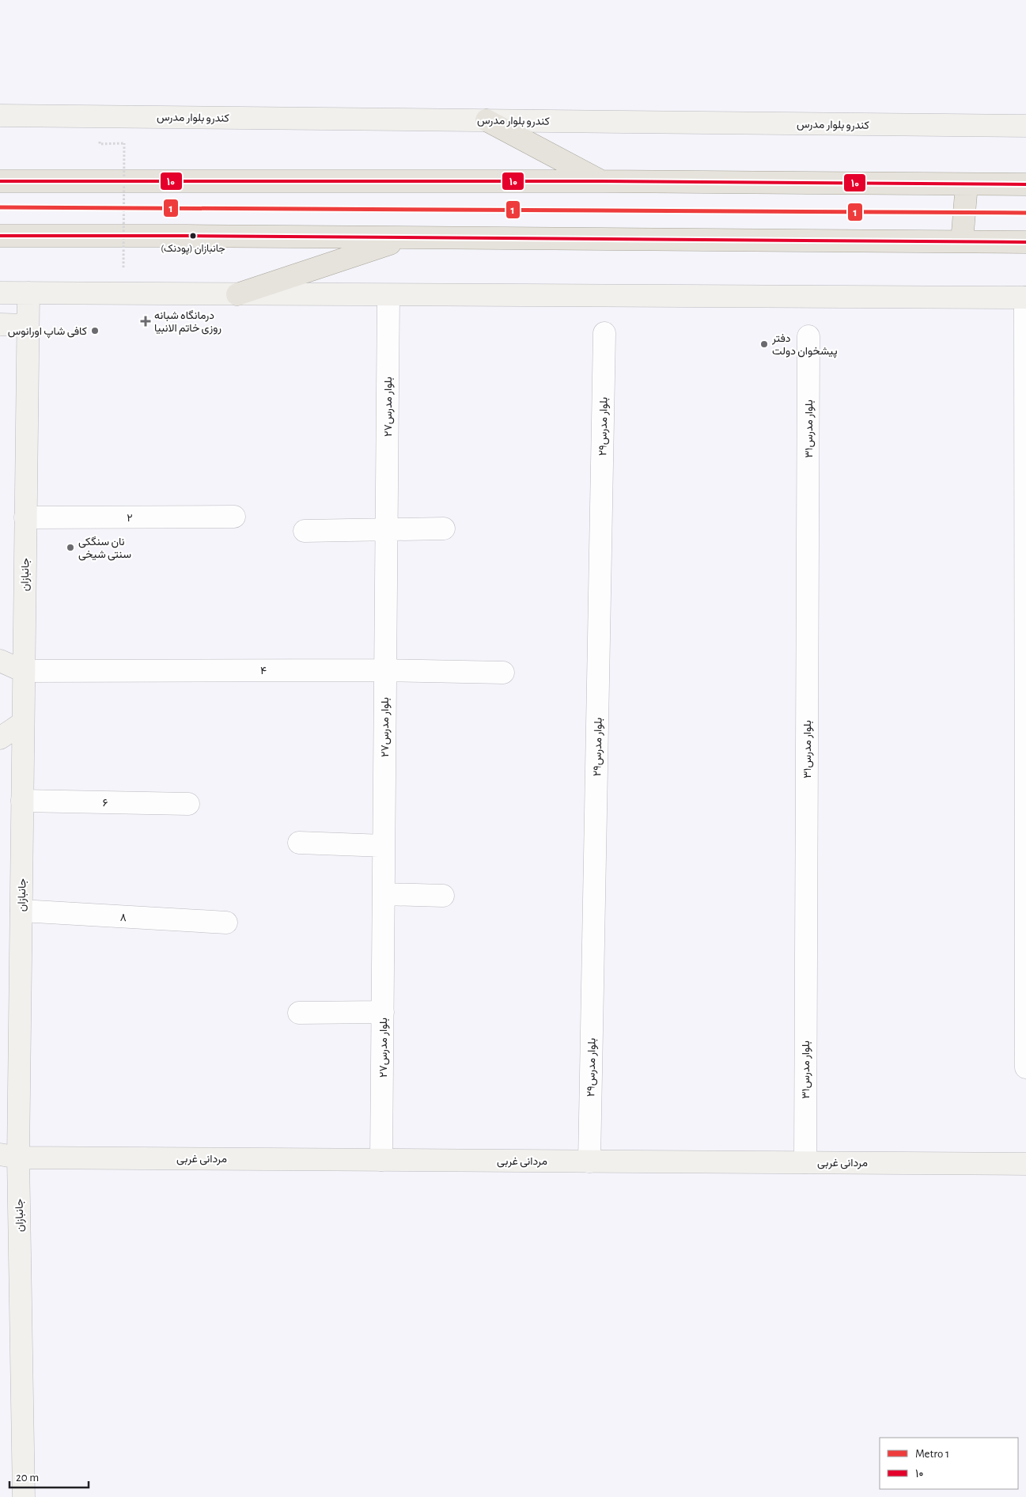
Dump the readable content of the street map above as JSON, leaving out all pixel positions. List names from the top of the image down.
{
  "streets": {
    "street": [
      "کندرو بلوار مدرس",
      "بلوار مدرس۲۷",
      "۲۹بلوار مدرس",
      "بلوار مدرس۳۱",
      "۲",
      "جانبازان",
      "۴",
      "۶",
      "۸",
      "مردانی غربی"
    ]
  },
  "crossings": [
    ["بلوار مدرس۲۷", "۴"],
    ["بلوار مدرس۲۷", "مردانی غربی"],
    ["۲۹بلوار مدرس", "مردانی غربی"],
    ["بلوار مدرس۳۱", "مردانی غربی"],
    ["۲", "جانبازان"],
    ["جانبازان", "۴"],
    ["جانبازان", "۶"],
    ["جانبازان", "۸"],
    ["جانبازان", "مردانی غربی"]
  ],
  "places": {
    "other": [
      "جانبازان (پودنک)",
      "کافی شاپ اورانوس",
      "دفتر پیشخوان دولت",
      "نان سنگکی سنتی شیخی"
    ],
    "health": ["درمانگاه شبانه روزی خاتم الانبیا"]
  },
  "lines": ["transit line ۱۰", "metro line 1"],
  "legend": ["Metro 1", "۱۰"],
  "scale_bar": "20 m"
}
